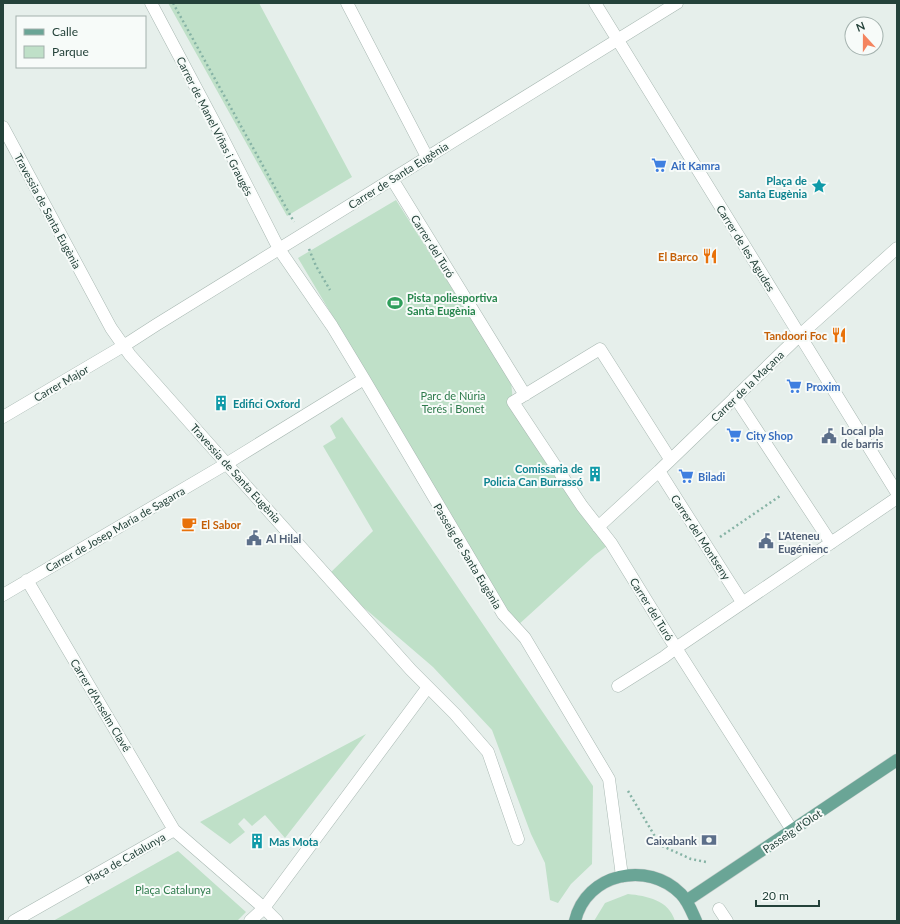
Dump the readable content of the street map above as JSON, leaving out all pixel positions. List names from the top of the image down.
{
  "streets": {
    "main road": ["Passeig d'Olot"],
    "street": [
      "Carrer de Manel Viñas i Graugés",
      "Carrer de Santa Eugènia",
      "Travessia de Santa Eugènia",
      "Carrer del Turó",
      "Carrer de les Agudes",
      "Carrer Major",
      "Carrer de la Maçana",
      "Carrer de Josep Maria de Sagarra",
      "Carrer del Montseny",
      "Passeig de Santa Eugènia",
      "Carrer d'Anselm Clavé",
      "Plaça de Catalunya"
    ]
  },
  "crossings": [
    ["Carrer de Manel Viñas i Graugés", "Carrer de Santa Eugènia"],
    ["Carrer de Manel Viñas i Graugés", "Passeig de Santa Eugènia"],
    ["Carrer de Santa Eugènia", "Travessia de Santa Eugènia"],
    ["Carrer de Santa Eugènia", "Carrer del Turó"],
    ["Carrer de Santa Eugènia", "Carrer de les Agudes"],
    ["Carrer de Santa Eugènia", "Carrer Major"],
    ["Carrer de Santa Eugènia", "Passeig de Santa Eugènia"],
    ["Travessia de Santa Eugènia", "Carrer Major"],
    ["Travessia de Santa Eugènia", "Carrer de Josep Maria de Sagarra"],
    ["Carrer del Turó", "Carrer de la Maçana"],
    ["Carrer del Turó", "Passeig d'Olot"],
    ["Carrer de les Agudes", "Carrer de la Maçana"],
    ["Carrer de la Maçana", "Carrer del Montseny"],
    ["Carrer de Josep Maria de Sagarra", "Passeig de Santa Eugènia"],
    ["Carrer de Josep Maria de Sagarra", "Carrer d'Anselm Clavé"],
    ["Carrer d'Anselm Clavé", "Plaça de Catalunya"]
  ],
  "parks": ["Parc de Núria Terés i Bonet", "Plaça Catalunya"],
  "places": {
    "supermarket": [
      "Ait Kamra",
      "Proxim",
      "City Shop",
      "Biladi"
    ],
    "place": ["Plaça de Santa Eugènia"],
    "restaurant": ["El Barco", "Tandoori Foc"],
    "sports": ["Pista poliesportiva Santa Eugènia"],
    "building": ["Edifici Oxford", "Comissaria de Policia Can Burrassó", "Mas Mota"],
    "public building": ["Local pla de barris", "Al Hilal", "L'Ateneu Eugénienc"],
    "cafe": ["El Sabor"],
    "bank": ["Caixabank"]
  },
  "legend": ["Calle", "Parque"],
  "scale_bar": "20 m",
  "north": "top"
}
